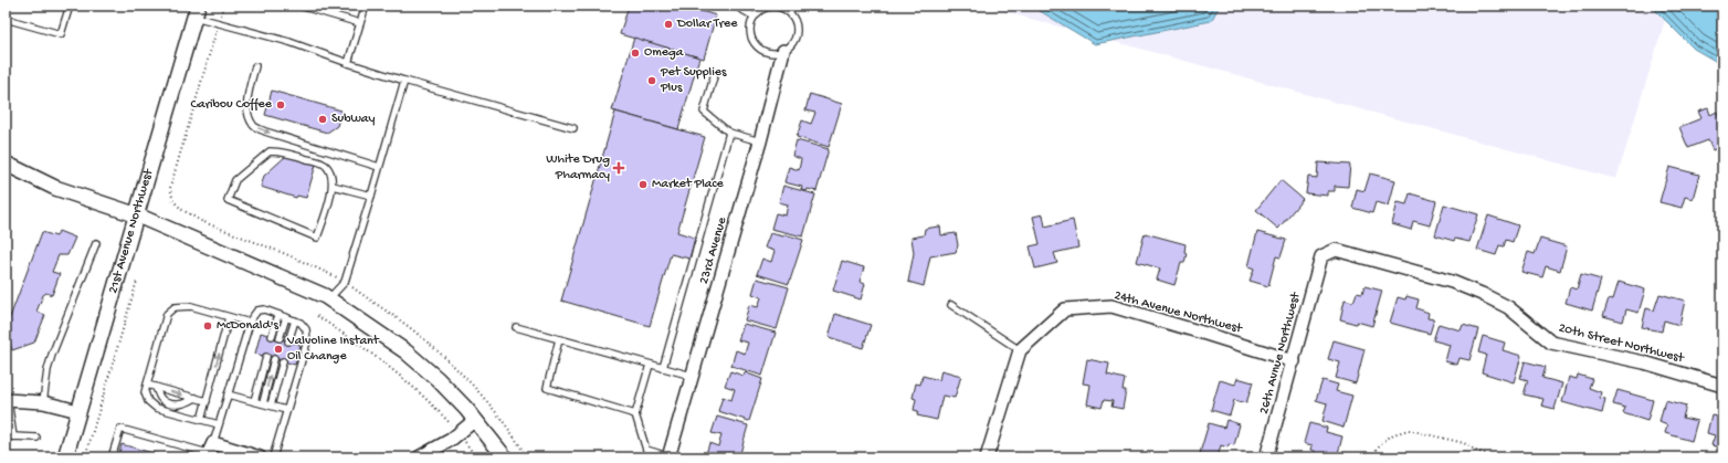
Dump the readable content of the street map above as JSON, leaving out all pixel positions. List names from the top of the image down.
{
  "streets": {
    "street": [
      "21st Avenue Northwest",
      "23rd Avenue",
      "24th Avenue Northwest",
      "20th Street Northwest",
      "26th Avnue Northwest"
    ]
  },
  "crossings": [
    ["24th Avenue Northwest", "26th Avnue Northwest"],
    ["20th Street Northwest", "26th Avnue Northwest"]
  ],
  "places": {
    "other": [
      "Dollar Tree",
      "Omega",
      "Pet Supplies Plus",
      "Caribou Coffee",
      "Subway",
      "Market Place",
      "McDonald's",
      "Valvoline Instant Oil Change"
    ],
    "health": ["White Drug Pharmacy"]
  }
}
